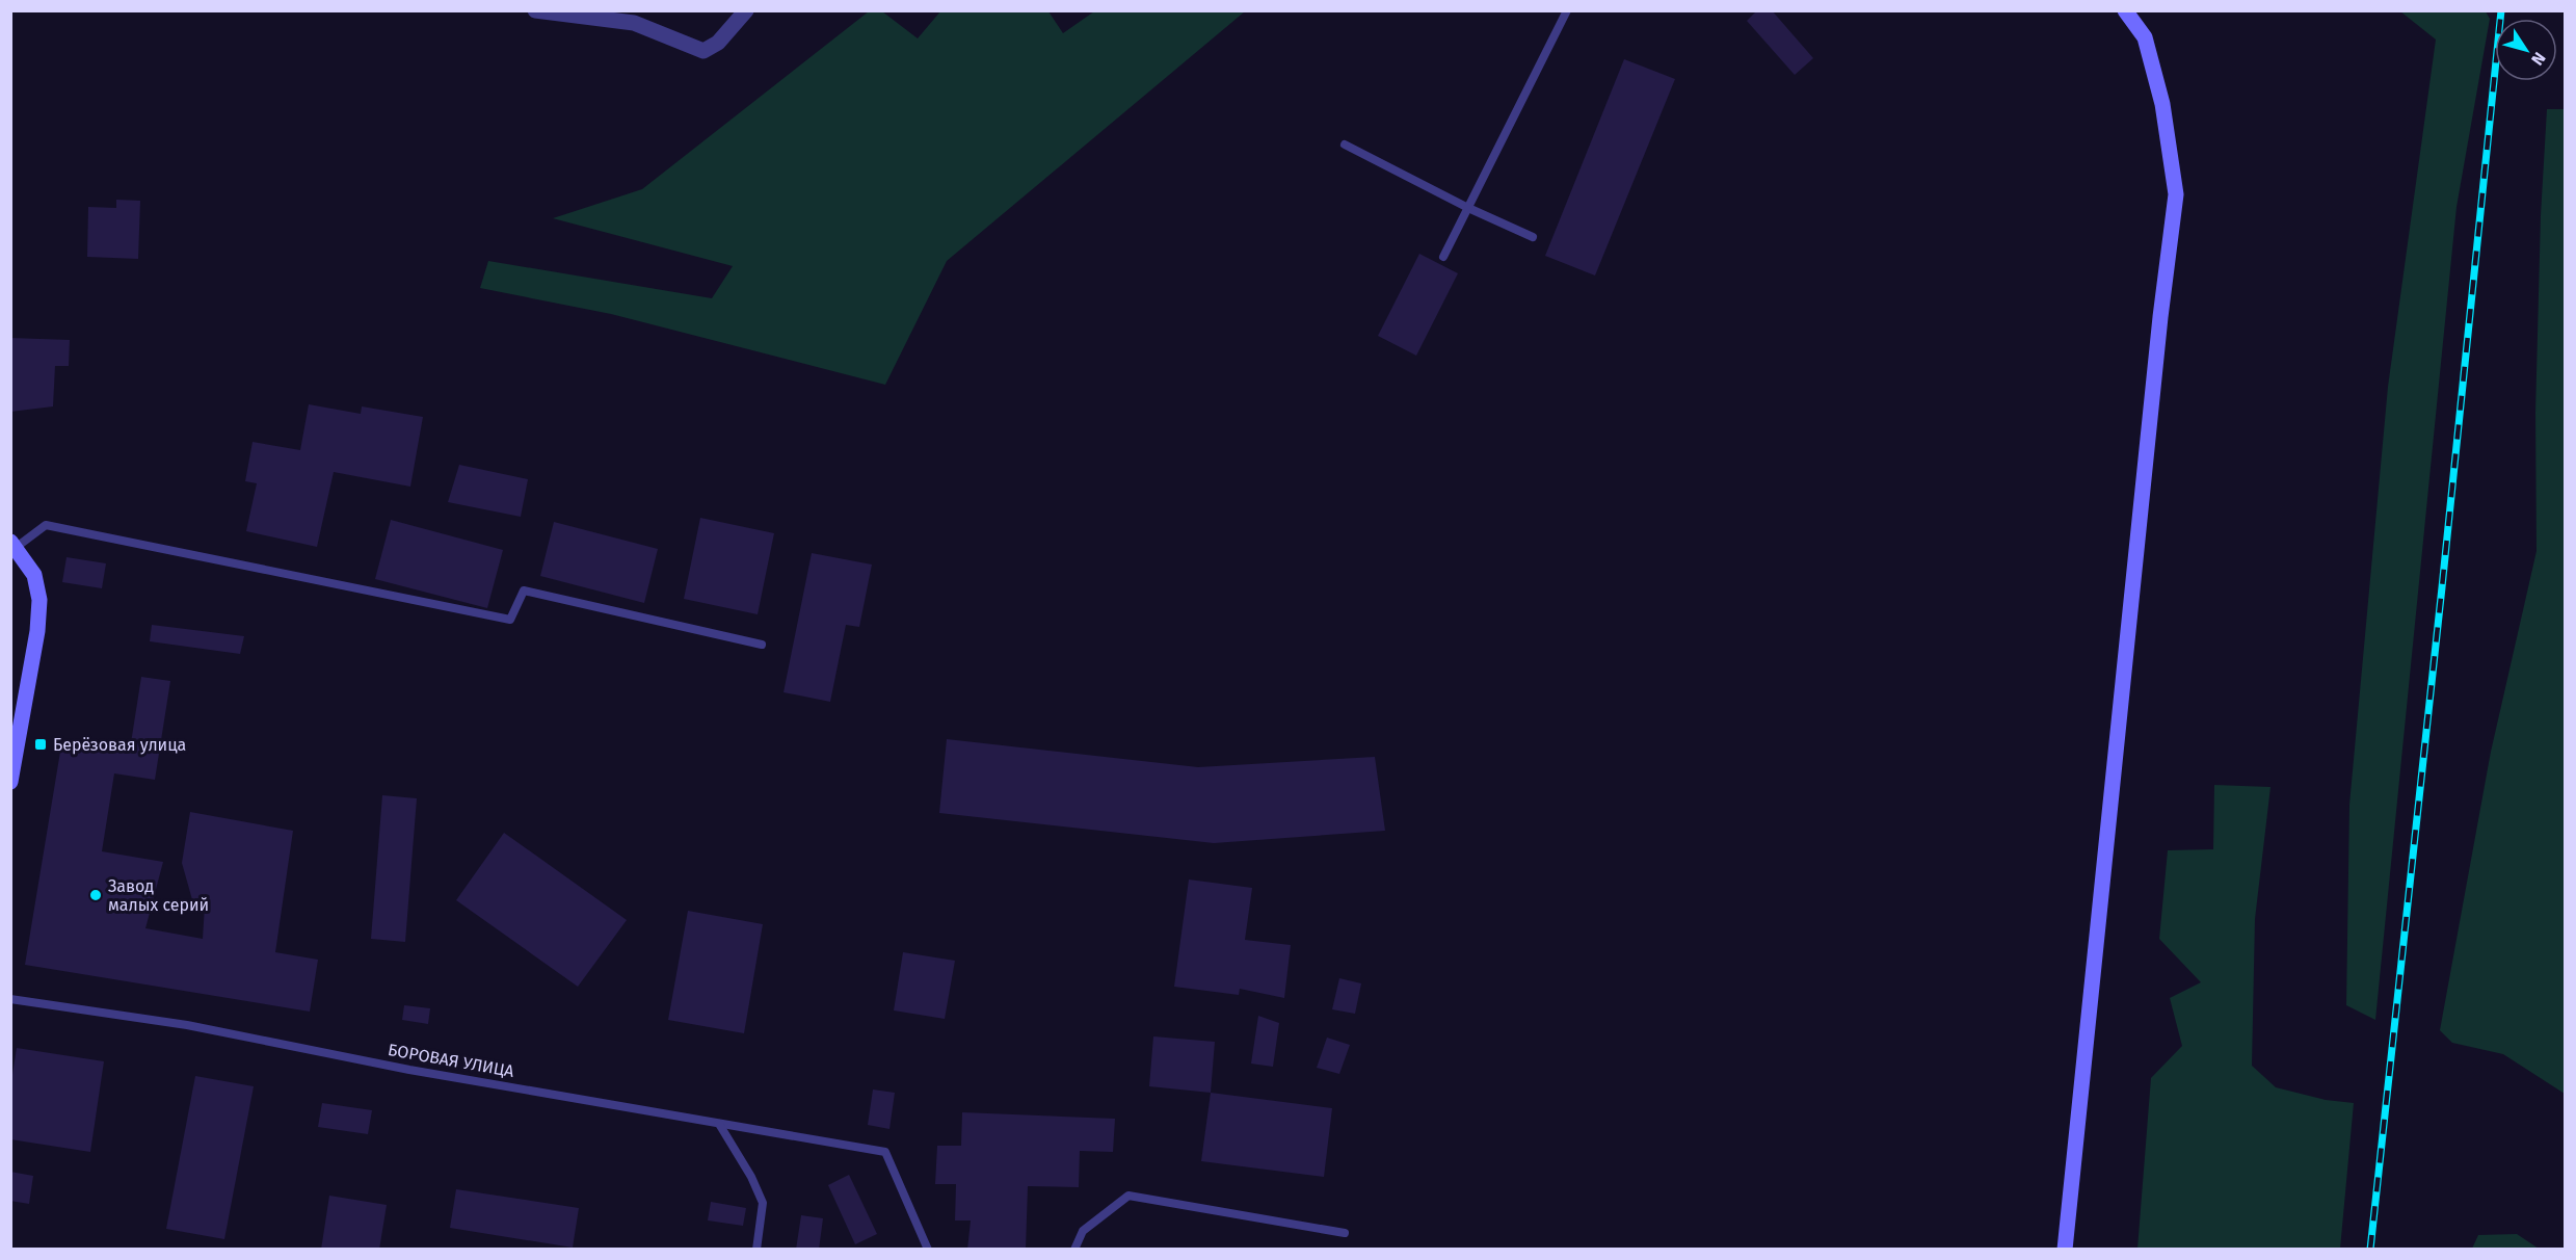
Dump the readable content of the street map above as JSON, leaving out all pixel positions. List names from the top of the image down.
{
  "streets": {
    "lane": ["БОРОВАЯ УЛИЦА"]
  },
  "places": {
    "transit": ["Берёзовая улица"],
    "other": ["Завод малых серий"]
  },
  "north": "bottom right"
}
